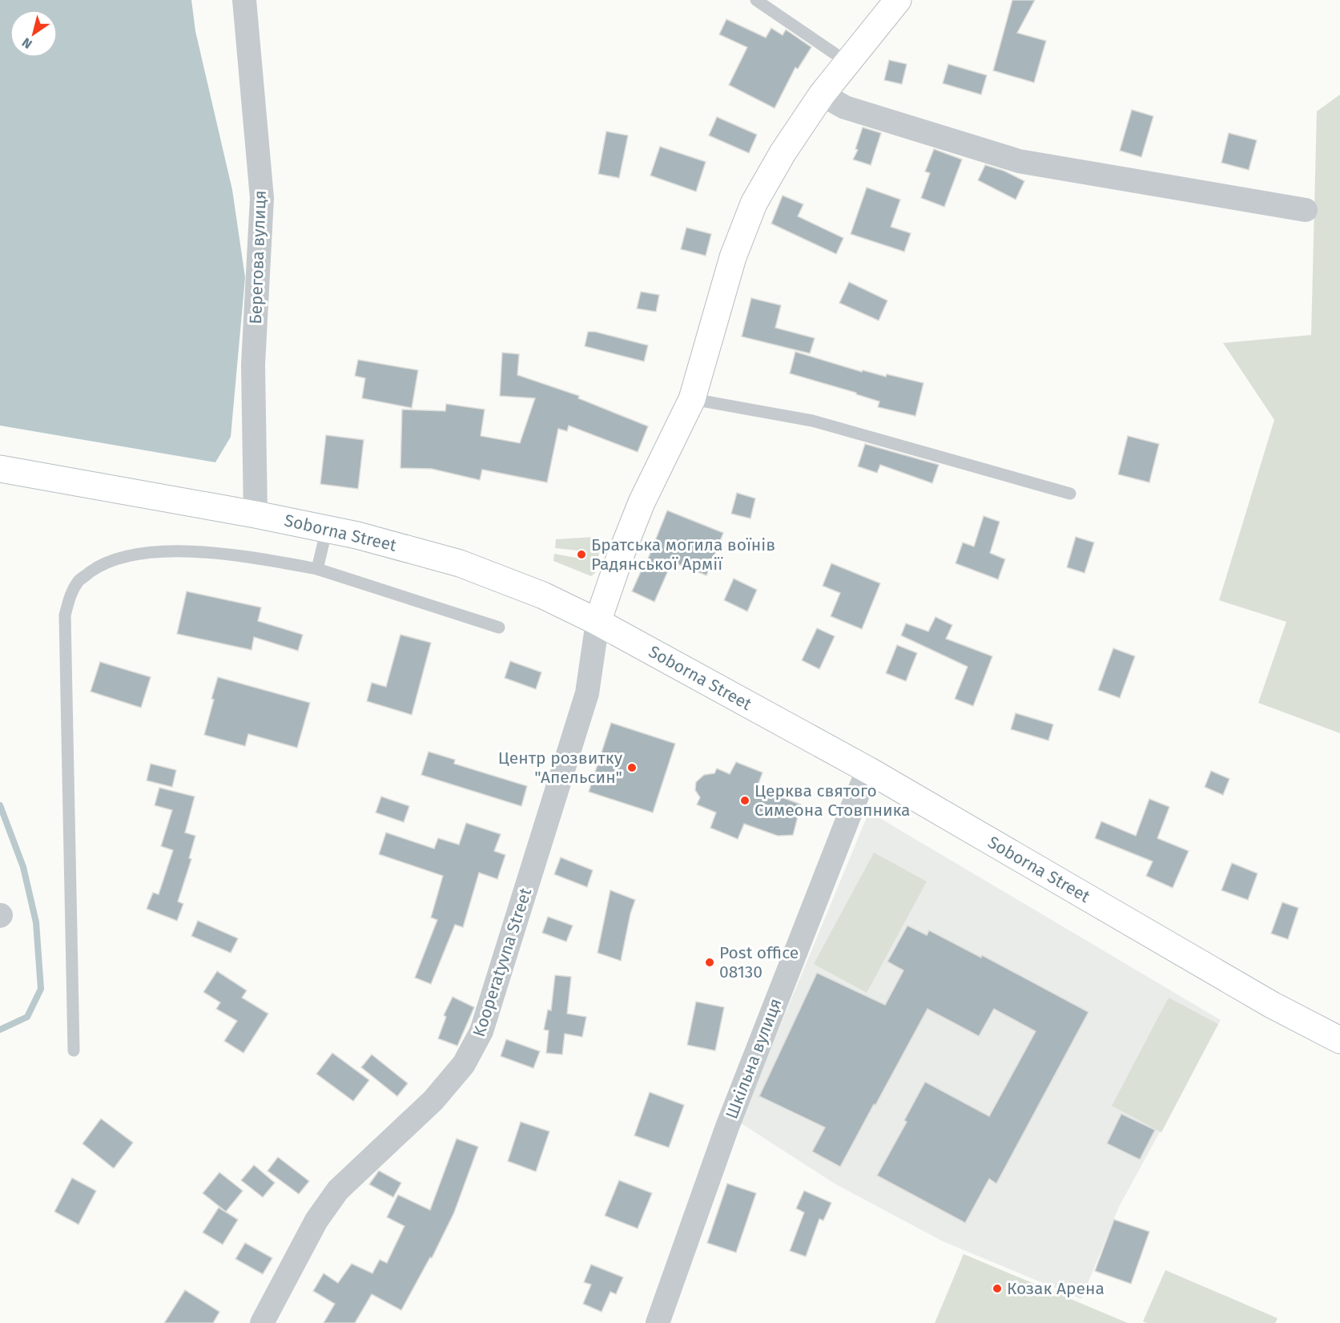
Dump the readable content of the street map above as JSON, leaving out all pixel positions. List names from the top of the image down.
{
  "streets": {
    "main road": ["Soborna Street"],
    "street": ["Берегова вулиця", "Kooperatyvna Street", "Шкільна вулиця"]
  },
  "crossings": [
    ["Берегова вулиця", "Soborna Street"],
    ["Soborna Street", "Kooperatyvna Street"],
    ["Soborna Street", "Шкільна вулиця"]
  ],
  "places": [
    "Братська могила воїнів Радянської Армії",
    "Центр розвитку \"Апельсин\"",
    "Церква святого Симеона Стовпника",
    "Post office 08130",
    "Козак Арена"
  ],
  "north": "bottom left"
}
